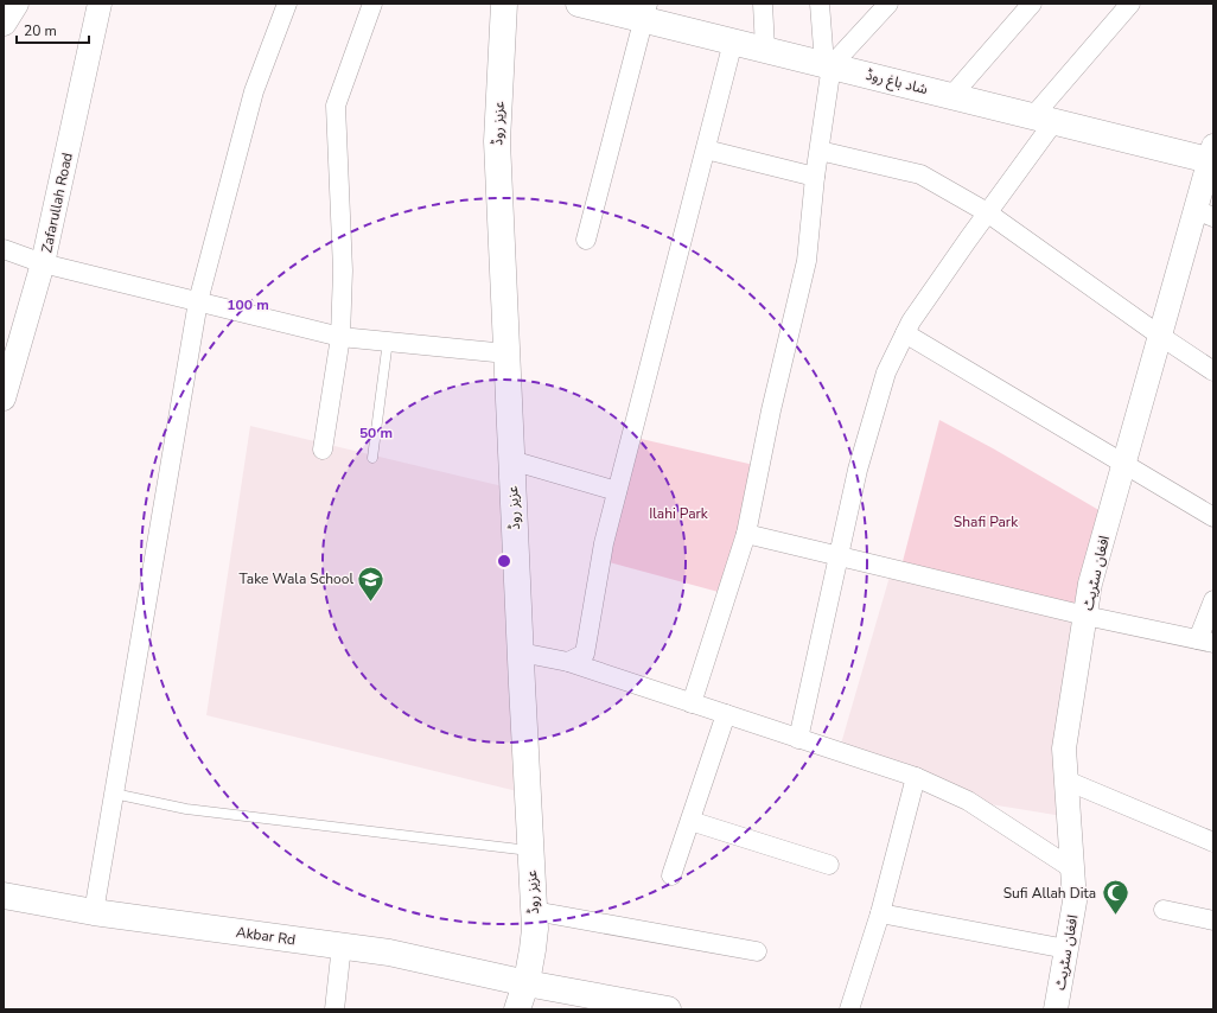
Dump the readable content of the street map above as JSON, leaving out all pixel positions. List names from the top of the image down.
{
  "streets": {
    "main road": ["شاد باغ روڈ", "عزیز روڈ", "Akbar Rd"],
    "street": ["Zafarullah Road", "افغان سٹریٹ"]
  },
  "crossings": [
    ["شاد باغ روڈ", "افغان سٹریٹ"],
    ["عزیز روڈ", "Akbar Rd"]
  ],
  "parks": ["Ilahi Park", "Shafi Park"],
  "places": {
    "school or university": ["Take Wala School"],
    "mosque": ["Sufi Allah Dita"]
  },
  "scale_bar": "20 m",
  "rings": ["100 m", "50 m"]
}
